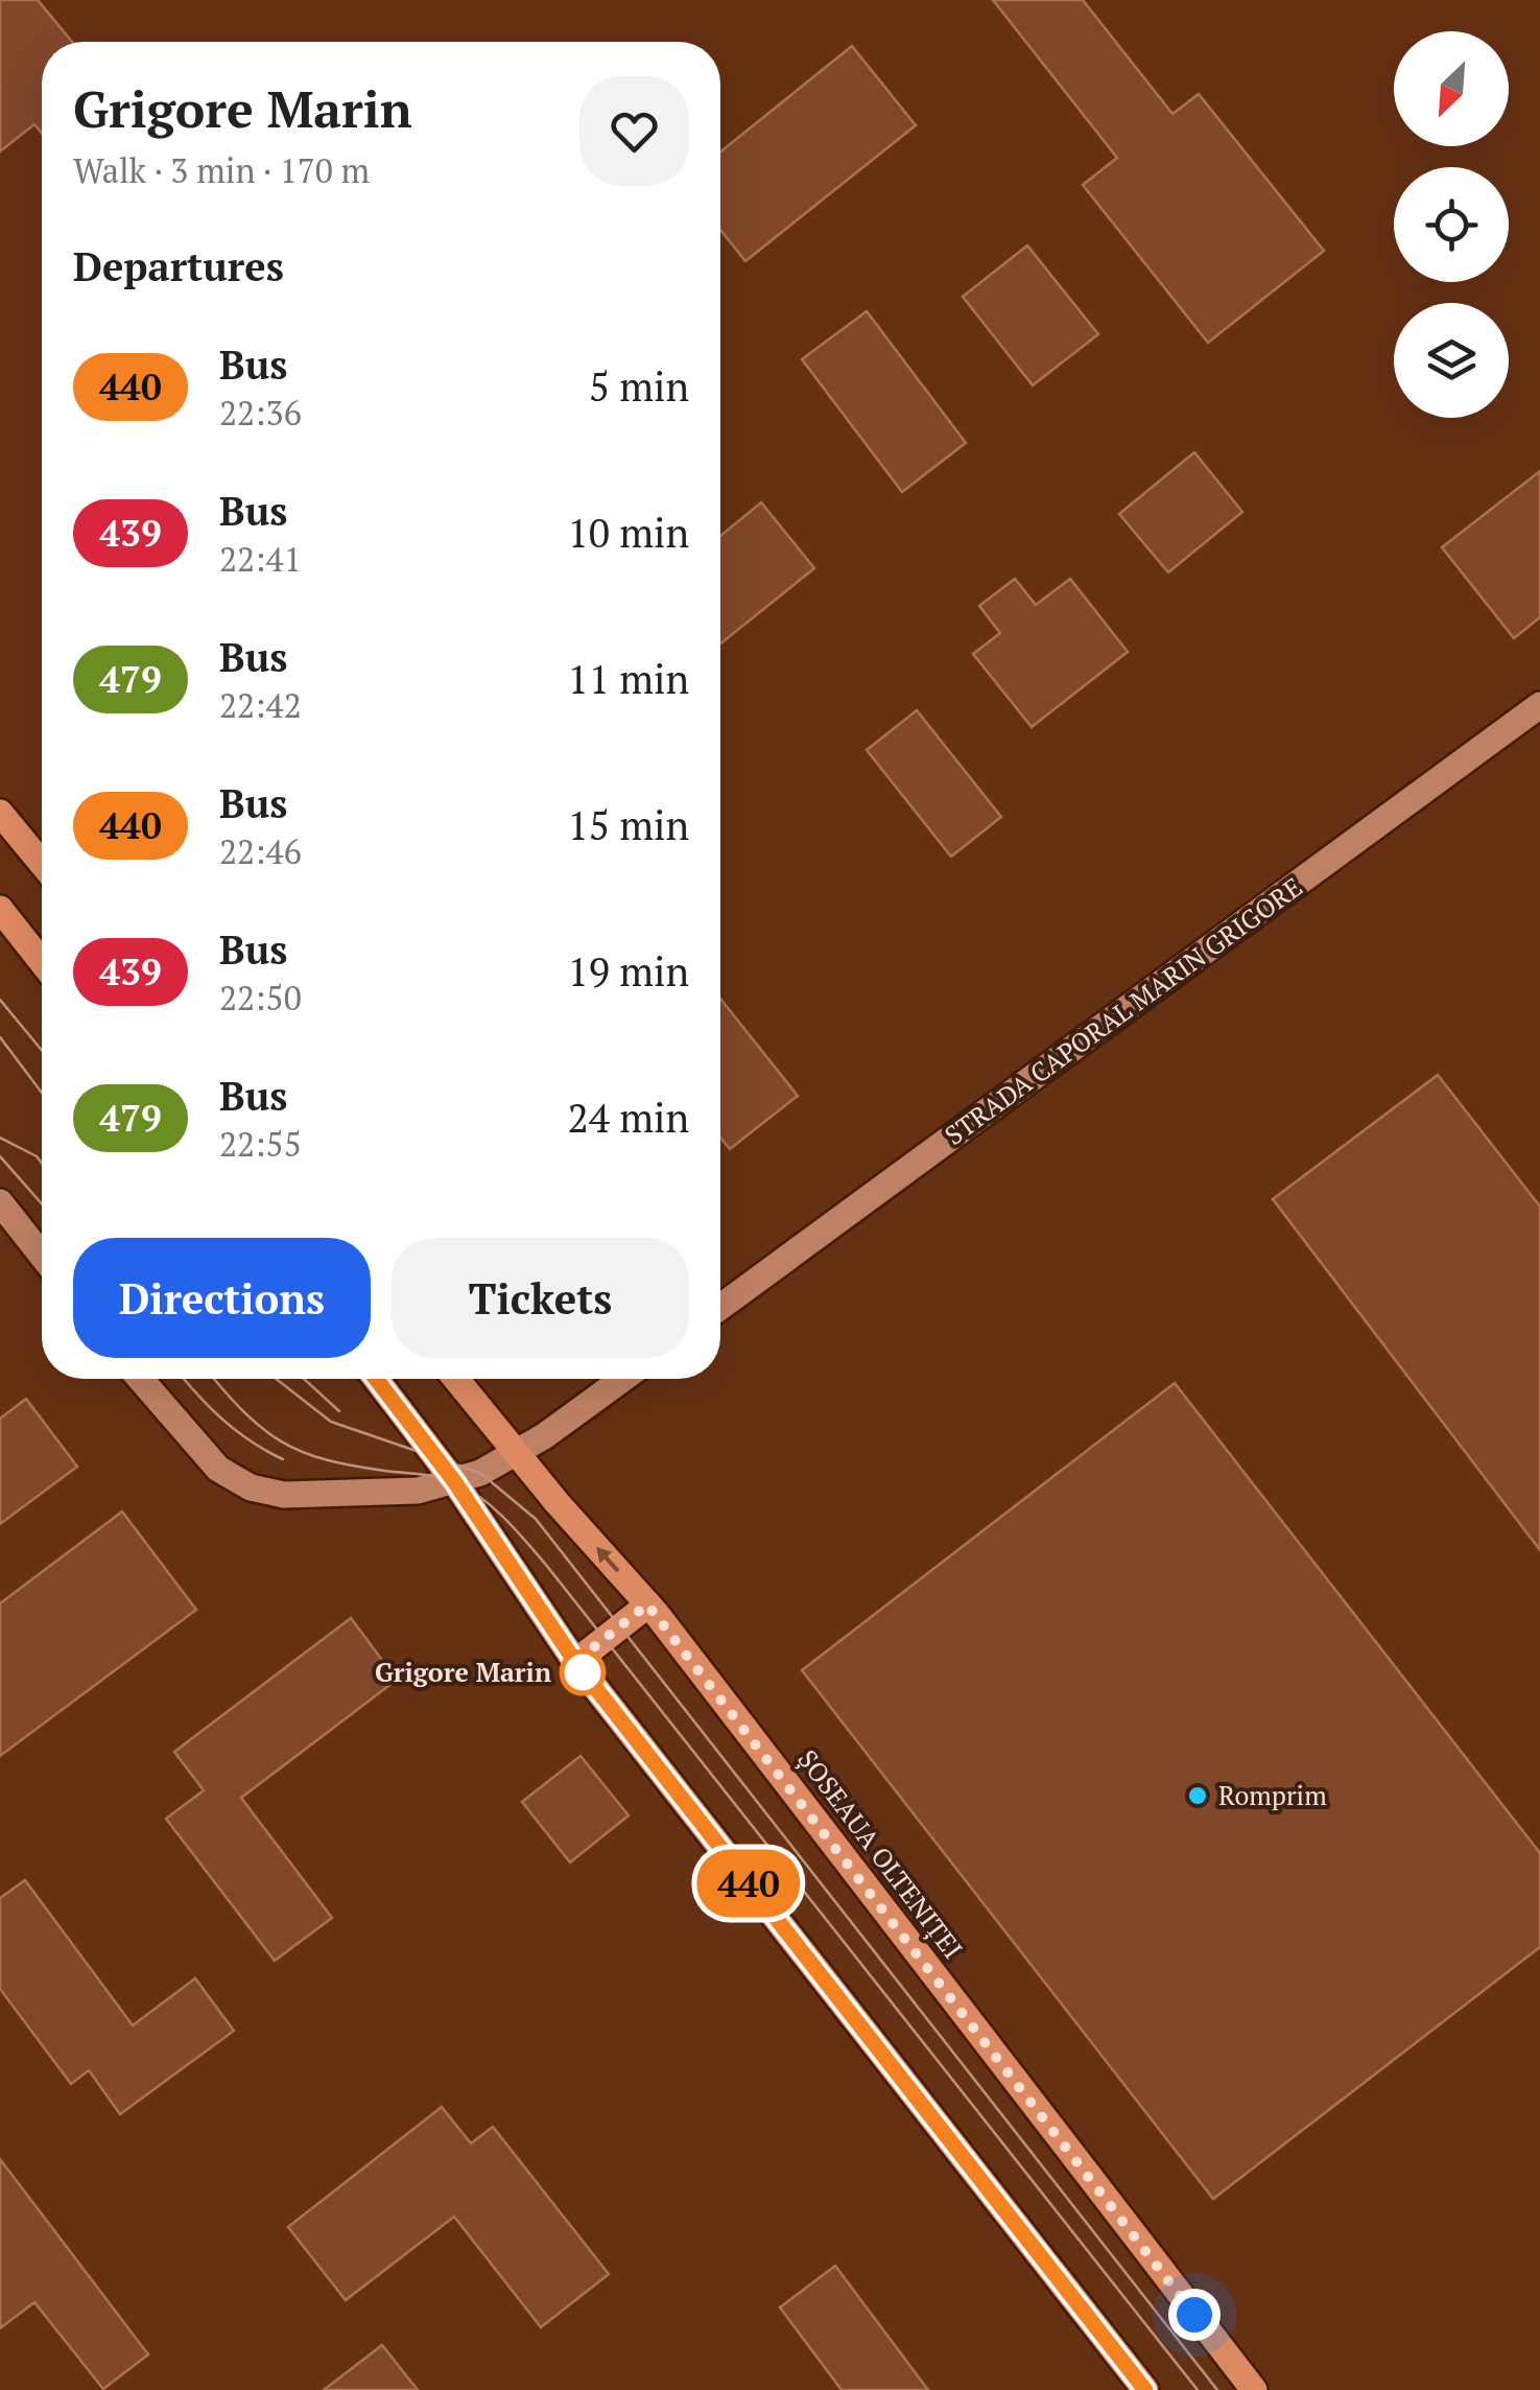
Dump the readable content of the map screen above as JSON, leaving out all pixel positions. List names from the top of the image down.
{
  "streets": {
    "main road": ["ȘOSEAUA OLTENIȚEI"],
    "street": ["STRADA CAPORAL MARIN GRIGORE"]
  },
  "places": ["Grigore Marin", "Romprim"],
  "lines": ["bus line 440"],
  "north": "bottom left",
  "page": {
    "on_map": "440",
    "heading": [
      ["Grigore Marin", "Walk · 3 min · 170 m"],
      "Departures"
    ],
    "list": [
      {
        "mark": "440",
        "name": "Bus",
        "note": "22:36",
        "value": "5 min"
      },
      {
        "mark": "439",
        "name": "Bus",
        "note": "22:41",
        "value": "10 min"
      },
      {
        "mark": "479",
        "name": "Bus",
        "note": "22:42",
        "value": "11 min"
      },
      {
        "mark": "440",
        "name": "Bus",
        "note": "22:46",
        "value": "15 min"
      },
      {
        "mark": "439",
        "name": "Bus",
        "note": "22:50",
        "value": "19 min"
      },
      {
        "mark": "479",
        "name": "Bus",
        "note": "22:55",
        "value": "24 min"
      }
    ],
    "buttons": ["Directions", "Tickets"]
  }
}
